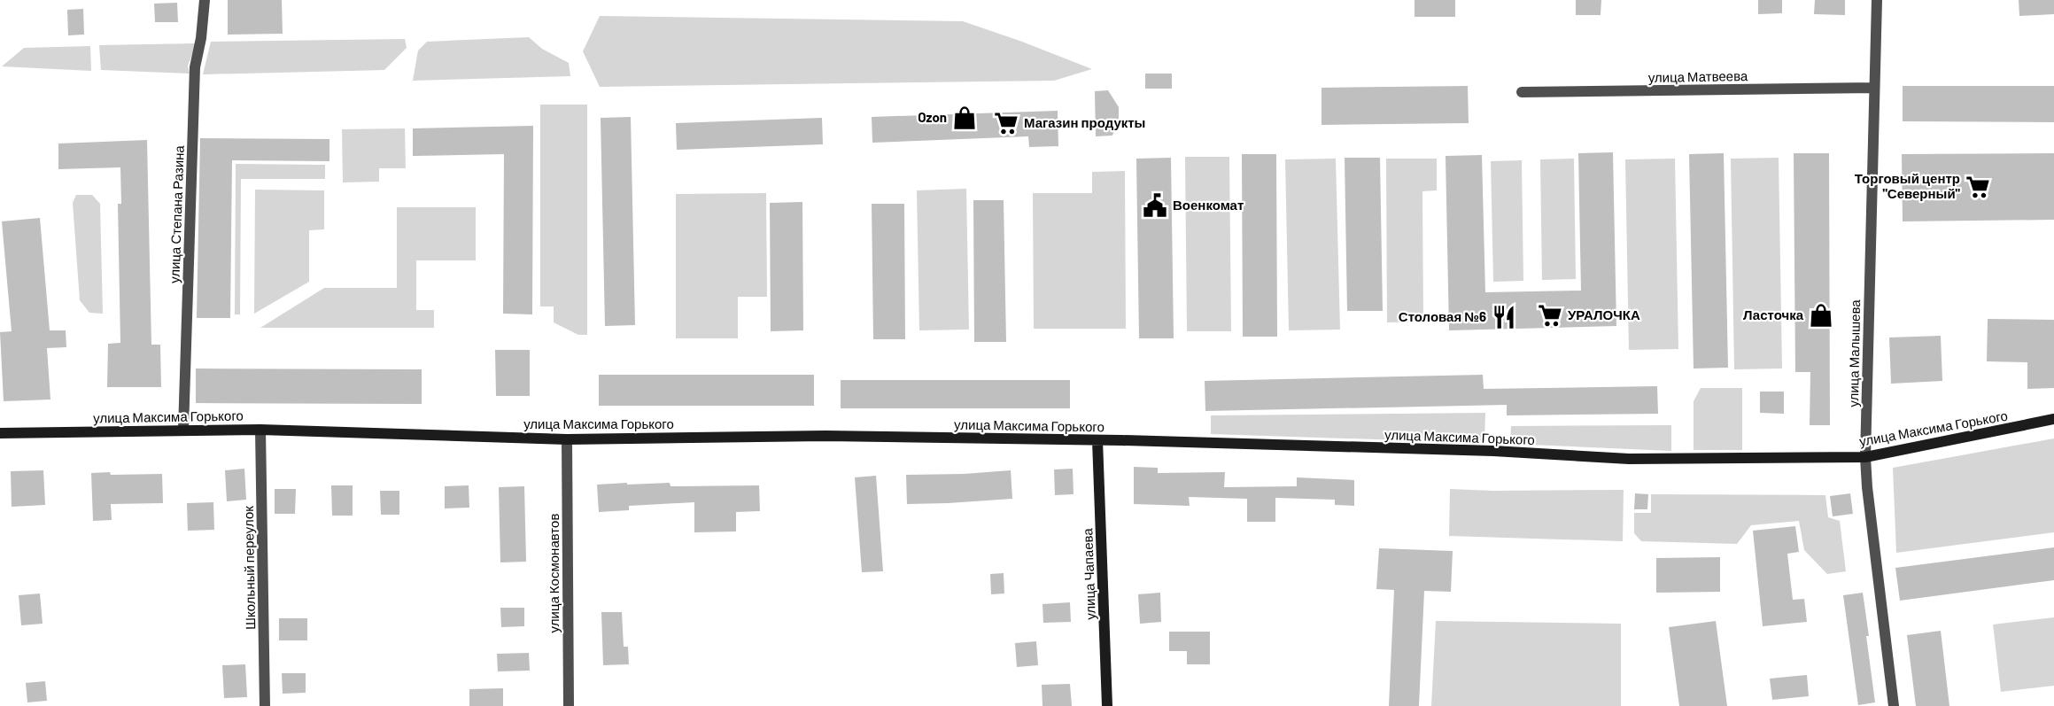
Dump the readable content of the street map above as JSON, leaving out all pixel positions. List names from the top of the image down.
{
  "streets": {
    "street": [
      "улица Матвеева",
      "улица Степана Разина",
      "улица Малышева",
      "улица Максима Горького",
      "Школьный переулок",
      "улица Космонавтов",
      "улица Чапаева"
    ]
  },
  "crossings": [
    ["улица Матвеева", "улица Малышева"],
    ["улица Степана Разина", "улица Максима Горького"],
    ["улица Малышева", "улица Максима Горького"],
    ["улица Максима Горького", "Школьный переулок"],
    ["улица Максима Горького", "улица Космонавтов"],
    ["улица Максима Горького", "улица Чапаева"]
  ],
  "places": {
    "shop": ["Ozon", "Ласточка"],
    "supermarket": ["Магазин продукты", "Торговый центр \"Северный\"", "УРАЛОЧКА"],
    "public building": ["Военкомат"],
    "restaurant": ["Столовая №6"]
  }
}
